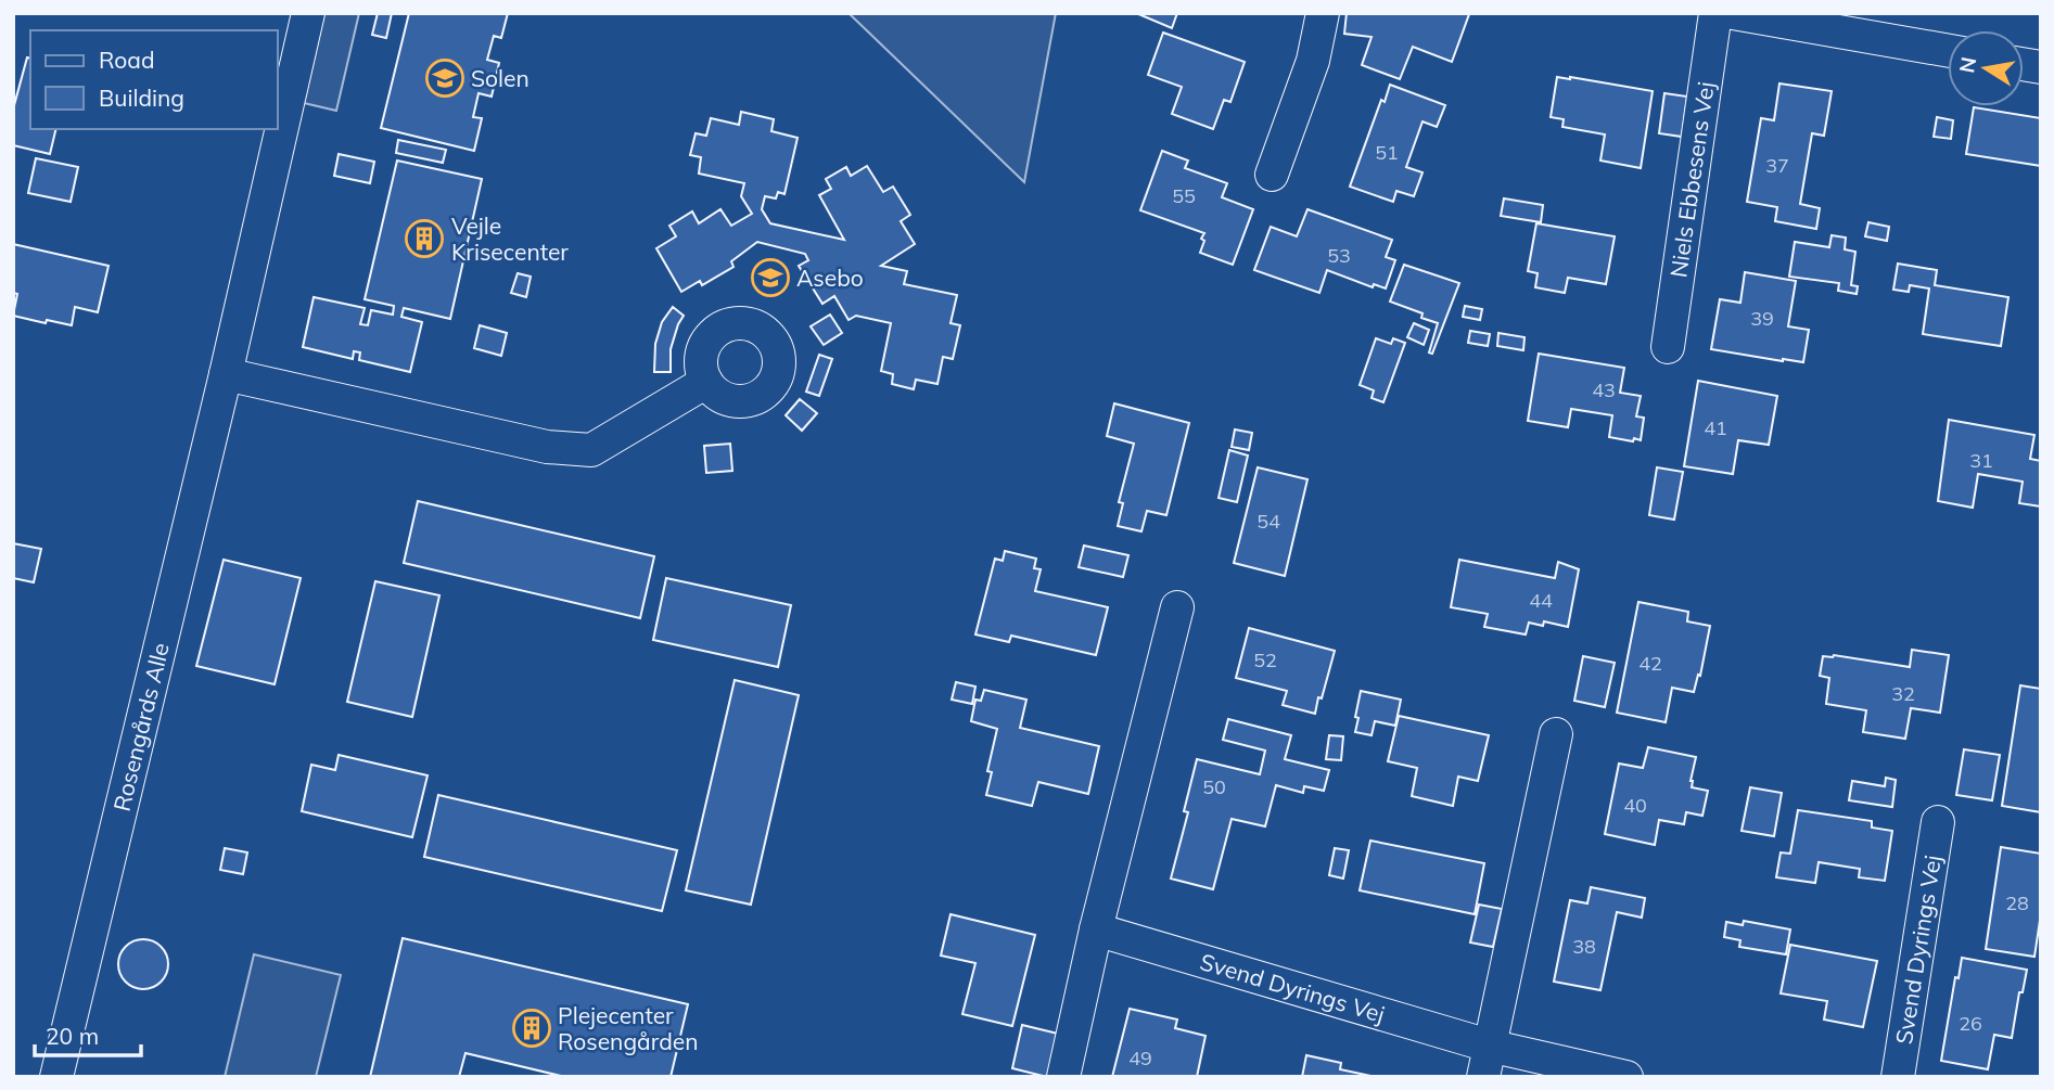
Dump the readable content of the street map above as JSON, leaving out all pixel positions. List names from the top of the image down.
{
  "streets": {
    "street": ["Niels Ebbesens Vej", "Rosengårds Alle", "Svend Dyrings Vej"]
  },
  "places": {
    "school or university": ["Solen", "Asebo"],
    "building": ["Vejle Krisecenter", "Plejecenter Rosengården"]
  },
  "house_numbers": [
    "51",
    "37",
    "55",
    "53",
    "39",
    "43",
    "41",
    "31",
    "54",
    "44",
    "52",
    "42",
    "32",
    "50",
    "40",
    "28",
    "38",
    "26",
    "49"
  ],
  "legend": ["Road", "Building"],
  "scale_bar": "20 m",
  "north": "left"
}
